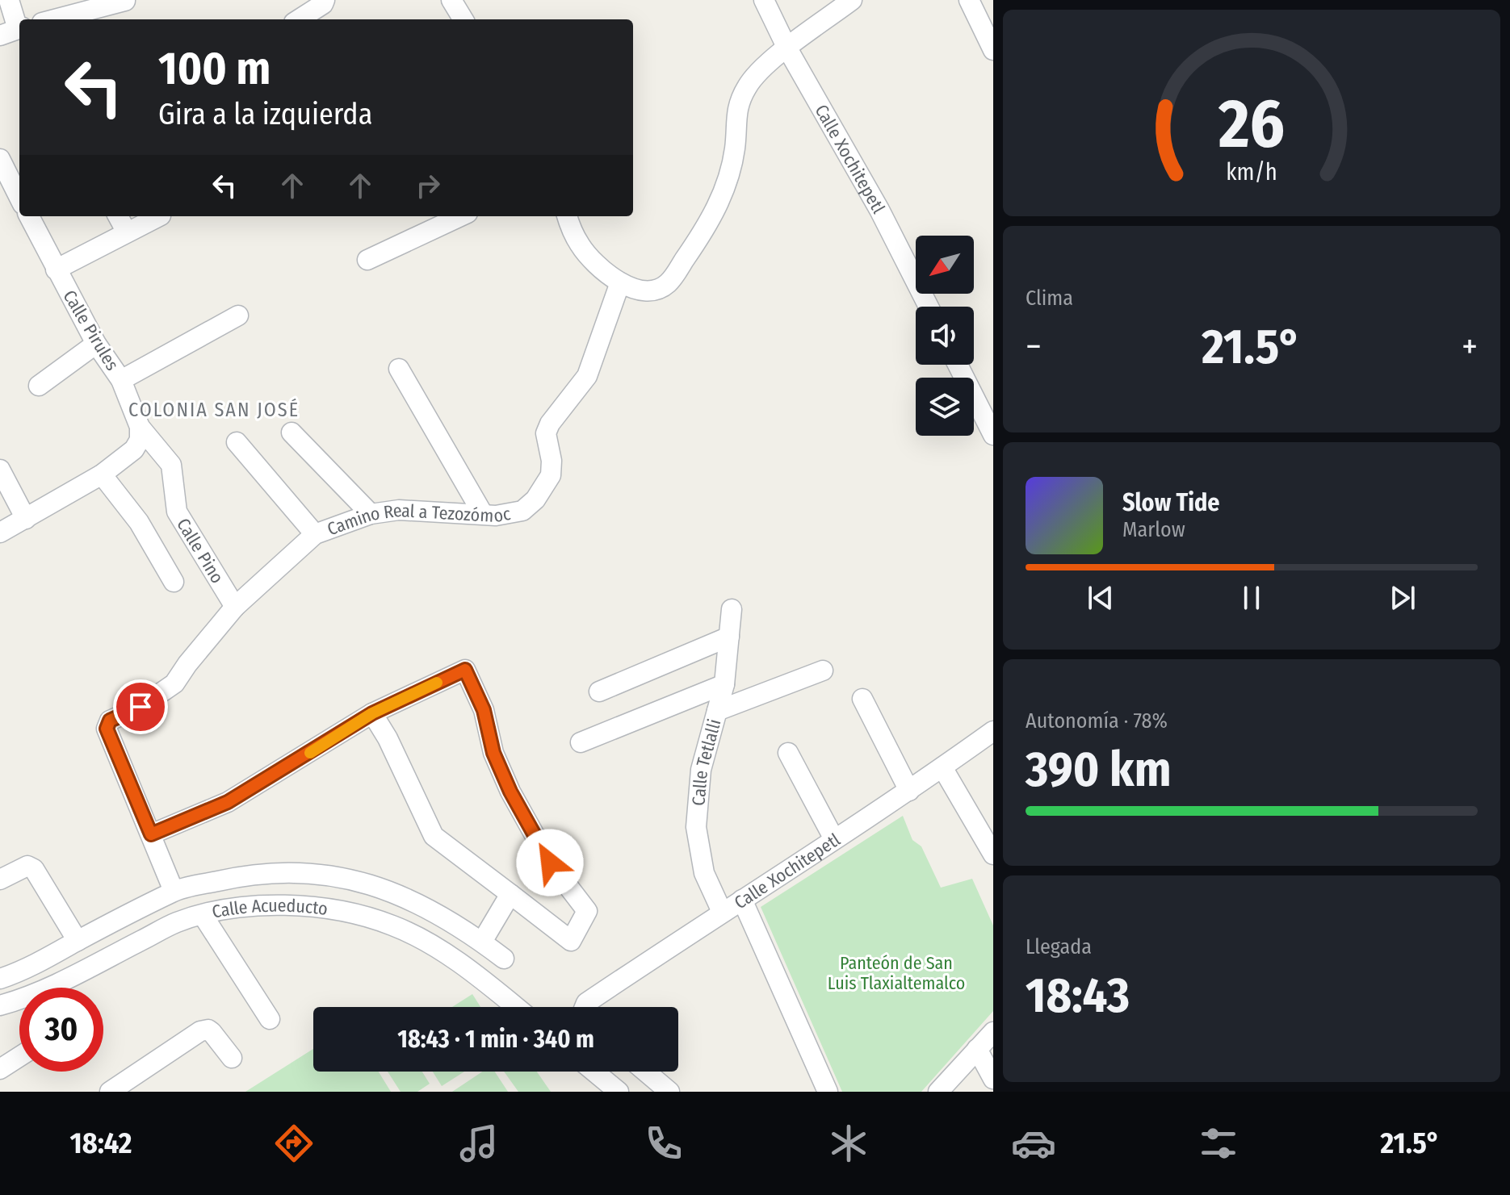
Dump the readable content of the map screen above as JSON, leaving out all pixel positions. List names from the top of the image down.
{
  "streets": {
    "street": [
      "Calle Xochitepetl",
      "Calle Pirules",
      "Camino Real a Tezozómoc",
      "Calle Pino",
      "Calle Tetlalli",
      "Calle Acueducto"
    ]
  },
  "crossings": [
    ["Calle Xochitepetl", "Calle Tetlalli"],
    ["Calle Pirules", "Calle Pino"],
    ["Camino Real a Tezozómoc", "Calle Pino"],
    ["Camino Real a Tezozómoc", "Calle Acueducto"]
  ],
  "districts": ["COLONIA SAN JOSÉ"],
  "parks": ["Panteón de San Luis Tlaxialtemalco"],
  "north": "bottom left",
  "page": {
    "turn": ["100 m", "Gira a la izquierda"],
    "tile": [
      "Clima",
      ["Autonomía · 78%", "390 km"],
      ["Llegada", "18:43"]
    ],
    "heat": ["−", "21.5°", "+"],
    "song": ["Slow Tide", "Marlow"],
    "limit": "30",
    "trip": "18:43 · 1 min · 340 m",
    "tabs": ["18:42", "21.5°"],
    "gauge": ["26", "km/h"]
  }
}
